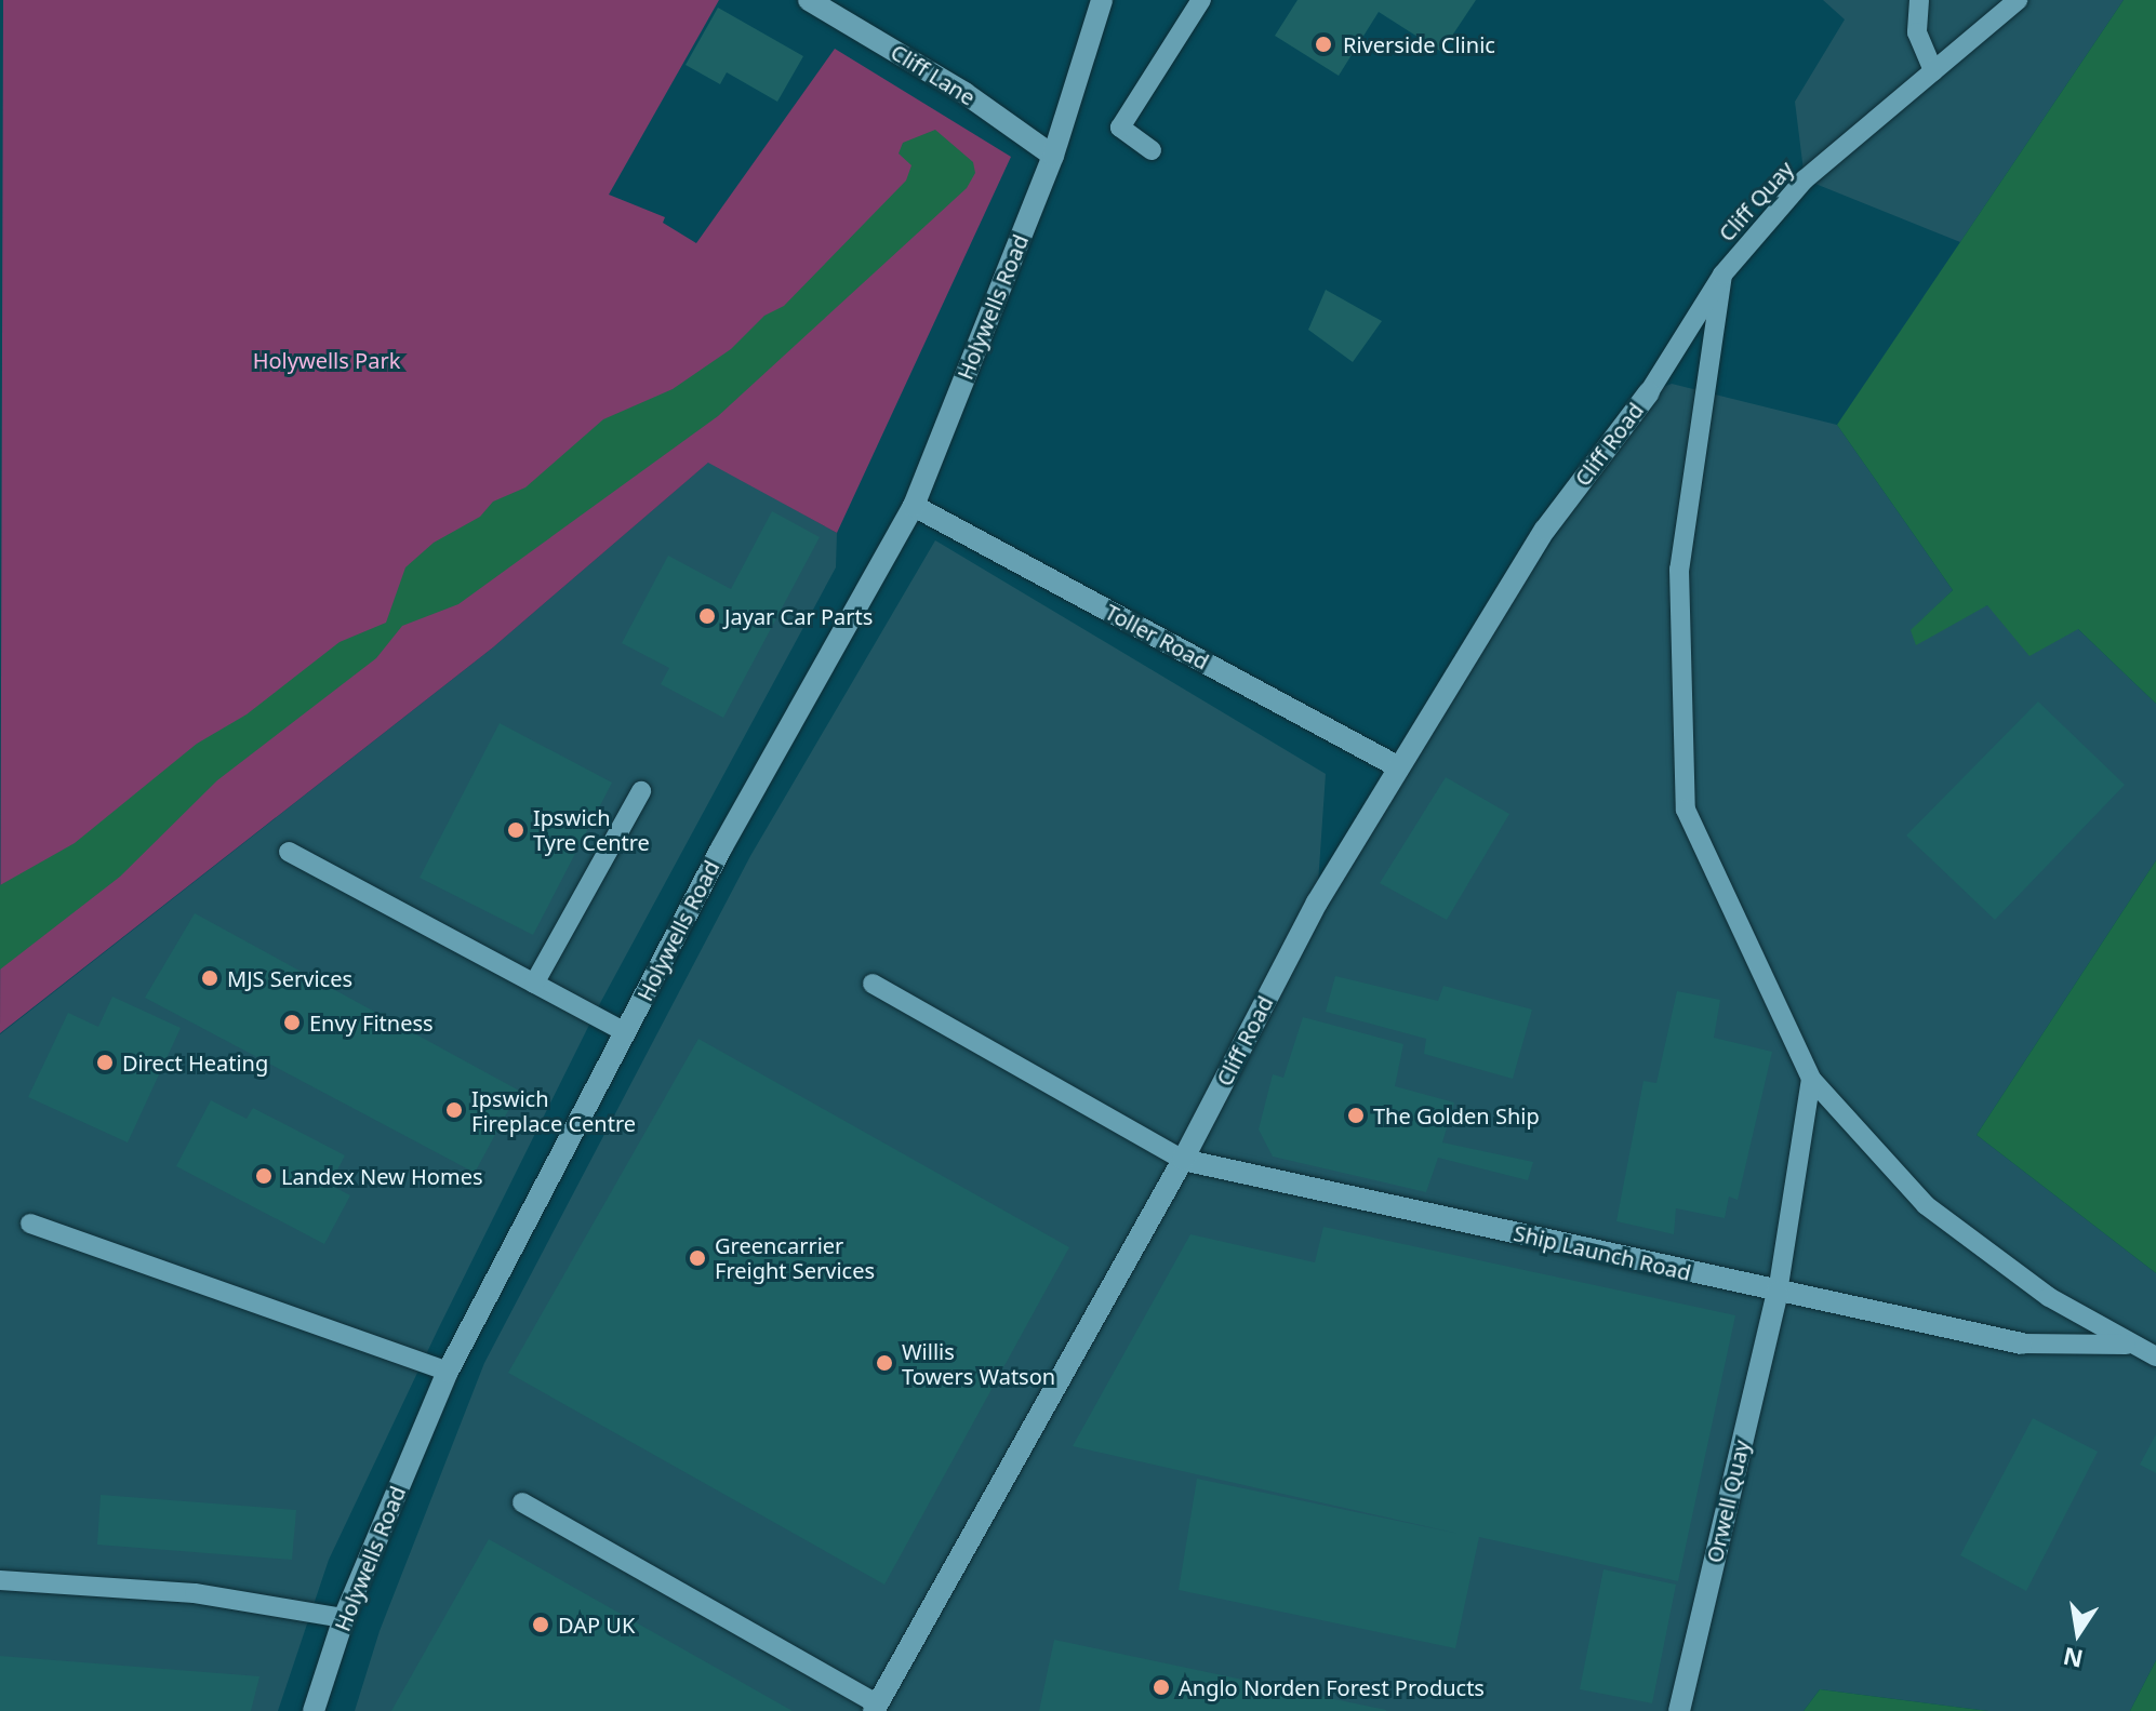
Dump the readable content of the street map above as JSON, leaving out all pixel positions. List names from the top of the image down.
{
  "streets": {
    "street": [
      "Cliff Lane",
      "Holywells Road",
      "Cliff Road",
      "Toller Road",
      "Ship Launch Road",
      "Orwell Quay"
    ],
    "lane": ["Cliff Quay"]
  },
  "crossings": [
    ["Cliff Lane", "Holywells Road"],
    ["Cliff Quay", "Cliff Road"],
    ["Holywells Road", "Toller Road"],
    ["Cliff Road", "Toller Road"],
    ["Cliff Road", "Ship Launch Road"],
    ["Ship Launch Road", "Orwell Quay"]
  ],
  "parks": ["Holywells Park"],
  "places": [
    "Riverside Clinic",
    "Jayar Car Parts",
    "Ipswich Tyre Centre",
    "MJS Services",
    "Envy Fitness",
    "Direct Heating",
    "Ipswich Fireplace Centre",
    "The Golden Ship",
    "Landex New Homes",
    "Greencarrier Freight Services",
    "Willis Towers Watson",
    "DAP UK",
    "Anglo Norden Forest Products"
  ],
  "north": "bottom"
}
